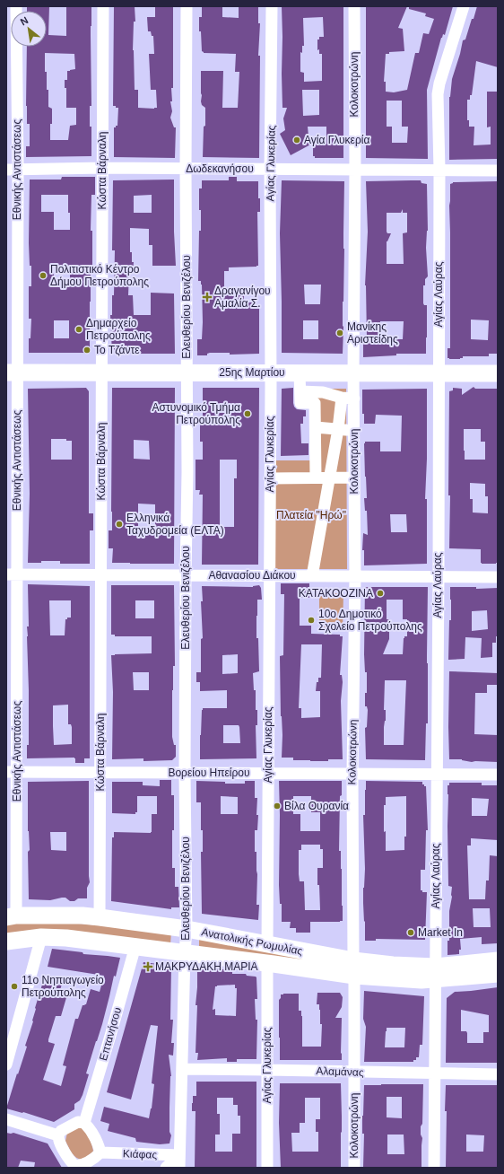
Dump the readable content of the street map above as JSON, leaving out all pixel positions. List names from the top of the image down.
{
  "streets": {
    "main road": ["25ης Μαρτίου", "Ανατολικής Ρωμυλίας"],
    "street": [
      "Κολοκοτρώνη",
      "Αγίας Γλυκερίας",
      "Δωδεκανήσου",
      "Εθνικής Αντιστάσεως",
      "Κώστα Βάρναλη",
      "Αγίας Λαύρας",
      "Ελευθερίου Βενιζέλου",
      "Αθανασίου Διάκου",
      "Βορείου Ηπείρου",
      "Επτανήσου",
      "Αλαμάνας",
      "Κιάφας"
    ]
  },
  "crossings": [
    ["Κολοκοτρώνη", "Δωδεκανήσου"],
    ["Κολοκοτρώνη", "25ης Μαρτίου"],
    ["Κολοκοτρώνη", "Αθανασίου Διάκου"],
    ["Κολοκοτρώνη", "Βορείου Ηπείρου"],
    ["Κολοκοτρώνη", "Ανατολικής Ρωμυλίας"],
    ["Κολοκοτρώνη", "Αλαμάνας"],
    ["Αγίας Γλυκερίας", "Δωδεκανήσου"],
    ["Αγίας Γλυκερίας", "25ης Μαρτίου"],
    ["Αγίας Γλυκερίας", "Αθανασίου Διάκου"],
    ["Αγίας Γλυκερίας", "Βορείου Ηπείρου"],
    ["Αγίας Γλυκερίας", "Ανατολικής Ρωμυλίας"],
    ["Αγίας Γλυκερίας", "Αλαμάνας"],
    ["Δωδεκανήσου", "Εθνικής Αντιστάσεως"],
    ["Δωδεκανήσου", "Κώστα Βάρναλη"],
    ["Δωδεκανήσου", "Αγίας Λαύρας"],
    ["Δωδεκανήσου", "Ελευθερίου Βενιζέλου"],
    ["Εθνικής Αντιστάσεως", "25ης Μαρτίου"],
    ["Εθνικής Αντιστάσεως", "Αθανασίου Διάκου"],
    ["Εθνικής Αντιστάσεως", "Βορείου Ηπείρου"],
    ["Εθνικής Αντιστάσεως", "Ανατολικής Ρωμυλίας"],
    ["Κώστα Βάρναλη", "25ης Μαρτίου"],
    ["Κώστα Βάρναλη", "Αθανασίου Διάκου"],
    ["Κώστα Βάρναλη", "Βορείου Ηπείρου"],
    ["Κώστα Βάρναλη", "Ανατολικής Ρωμυλίας"],
    ["Αγίας Λαύρας", "25ης Μαρτίου"],
    ["Αγίας Λαύρας", "Αθανασίου Διάκου"],
    ["Αγίας Λαύρας", "Βορείου Ηπείρου"],
    ["Αγίας Λαύρας", "Ανατολικής Ρωμυλίας"],
    ["Αγίας Λαύρας", "Αλαμάνας"],
    ["Ελευθερίου Βενιζέλου", "25ης Μαρτίου"],
    ["Ελευθερίου Βενιζέλου", "Αθανασίου Διάκου"],
    ["Ελευθερίου Βενιζέλου", "Βορείου Ηπείρου"],
    ["Ελευθερίου Βενιζέλου", "Ανατολικής Ρωμυλίας"],
    ["Ελευθερίου Βενιζέλου", "Αλαμάνας"],
    ["Ελευθερίου Βενιζέλου", "Κιάφας"],
    ["Ανατολικής Ρωμυλίας", "Επτανήσου"],
    ["Επτανήσου", "Κιάφας"]
  ],
  "parks": ["Πλατεία \"Ηρώ\""],
  "places": {
    "other": [
      "Αγία Γλυκερία",
      "Πολιτιστικό Κέντρο Δήμου Πετρούπολης",
      "Δημαρχείο Πετρούπολης",
      "Μανίκης Αριστείδης",
      "Το Τζάντε",
      "Αστυνομικό Τμήμα Πετρούπολης",
      "Ελληνικά Ταχυδρομεία (ΕΛΤΑ)",
      "ΚΑΤΑΚΟΟΖΙΝΑ",
      "10ο Δημοτικό Σχολείο Πετρούπολης",
      "Βίλα Ουρανία",
      "Market In",
      "11ο Νηπιαγωγείο Πετρούπολης"
    ],
    "health": ["Δραγανίγου Αμαλία Σ.", "ΜΑΚΡΥΔΑΚΗ ΜΑΡΙΑ"]
  },
  "north": "top left"
}
